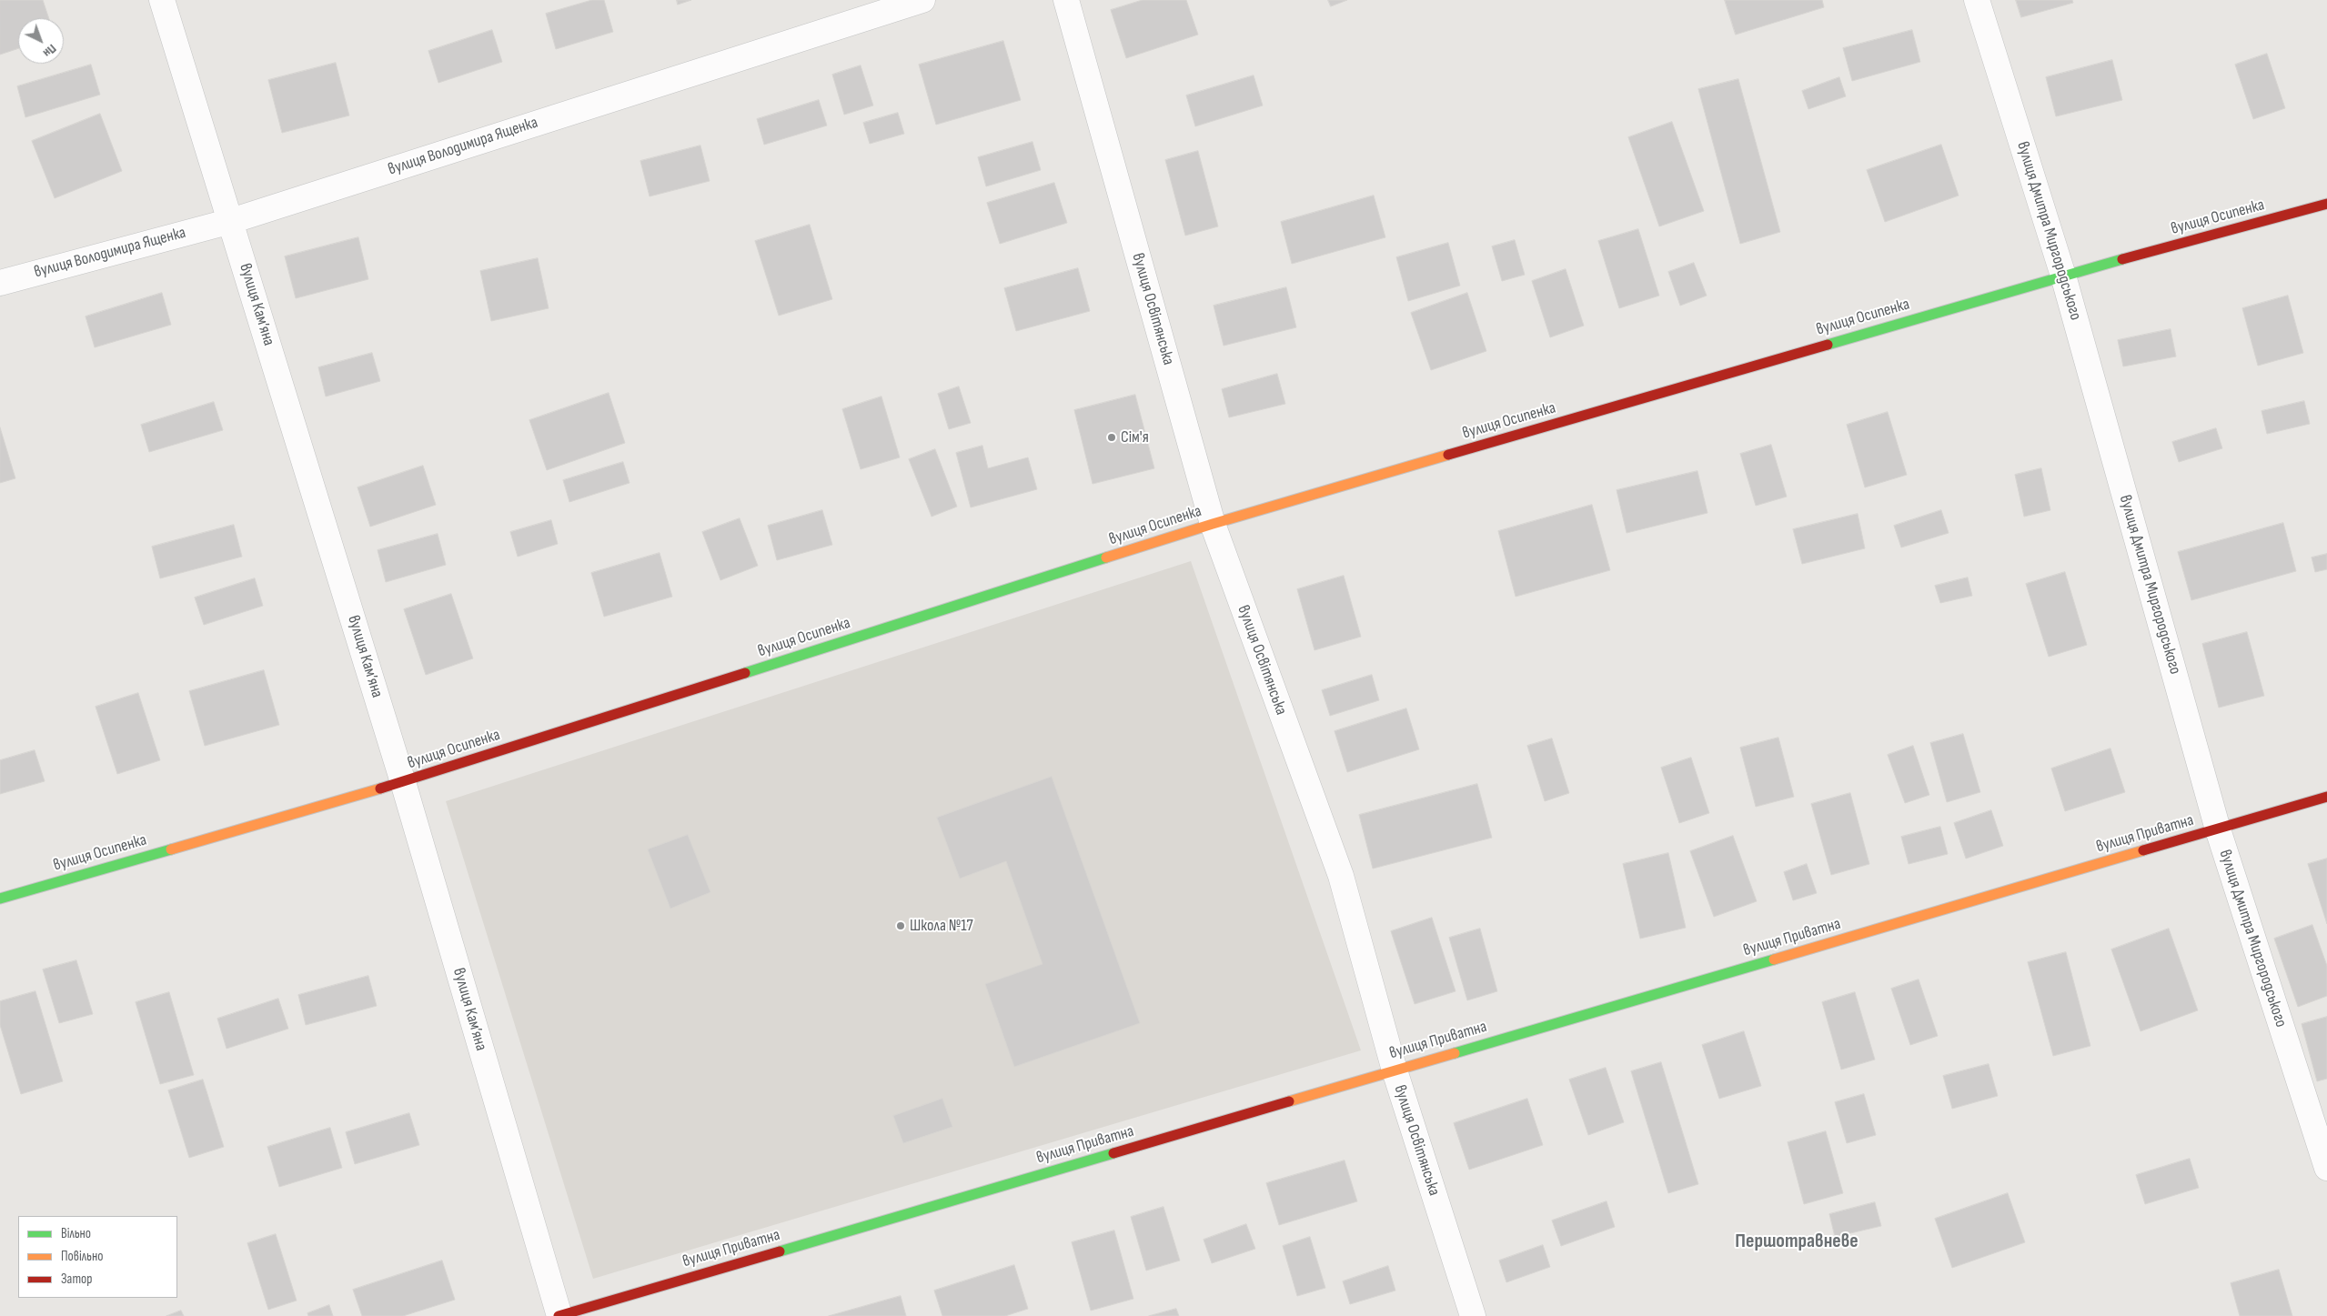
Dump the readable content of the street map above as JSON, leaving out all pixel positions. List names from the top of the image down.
{
  "streets": {
    "street": [
      "вулиця Володимира Ященка",
      "вулиця Осипенка",
      "вулиця Дмитра Миргородського",
      "вулиця Кам’яна",
      "вулиця Освітянська",
      "вулиця Приватна"
    ]
  },
  "crossings": [
    ["вулиця Володимира Ященка", "вулиця Кам’яна"],
    ["вулиця Осипенка", "вулиця Дмитра Миргородського"],
    ["вулиця Осипенка", "вулиця Кам’яна"],
    ["вулиця Осипенка", "вулиця Освітянська"],
    ["вулиця Дмитра Миргородського", "вулиця Приватна"],
    ["вулиця Кам’яна", "вулиця Приватна"],
    ["вулиця Освітянська", "вулиця Приватна"]
  ],
  "districts": ["Першотравневе"],
  "places": ["Сім'я", "Школа №17"],
  "legend": ["Вільно", "Повільно", "Затор"],
  "north": "bottom right"
}
